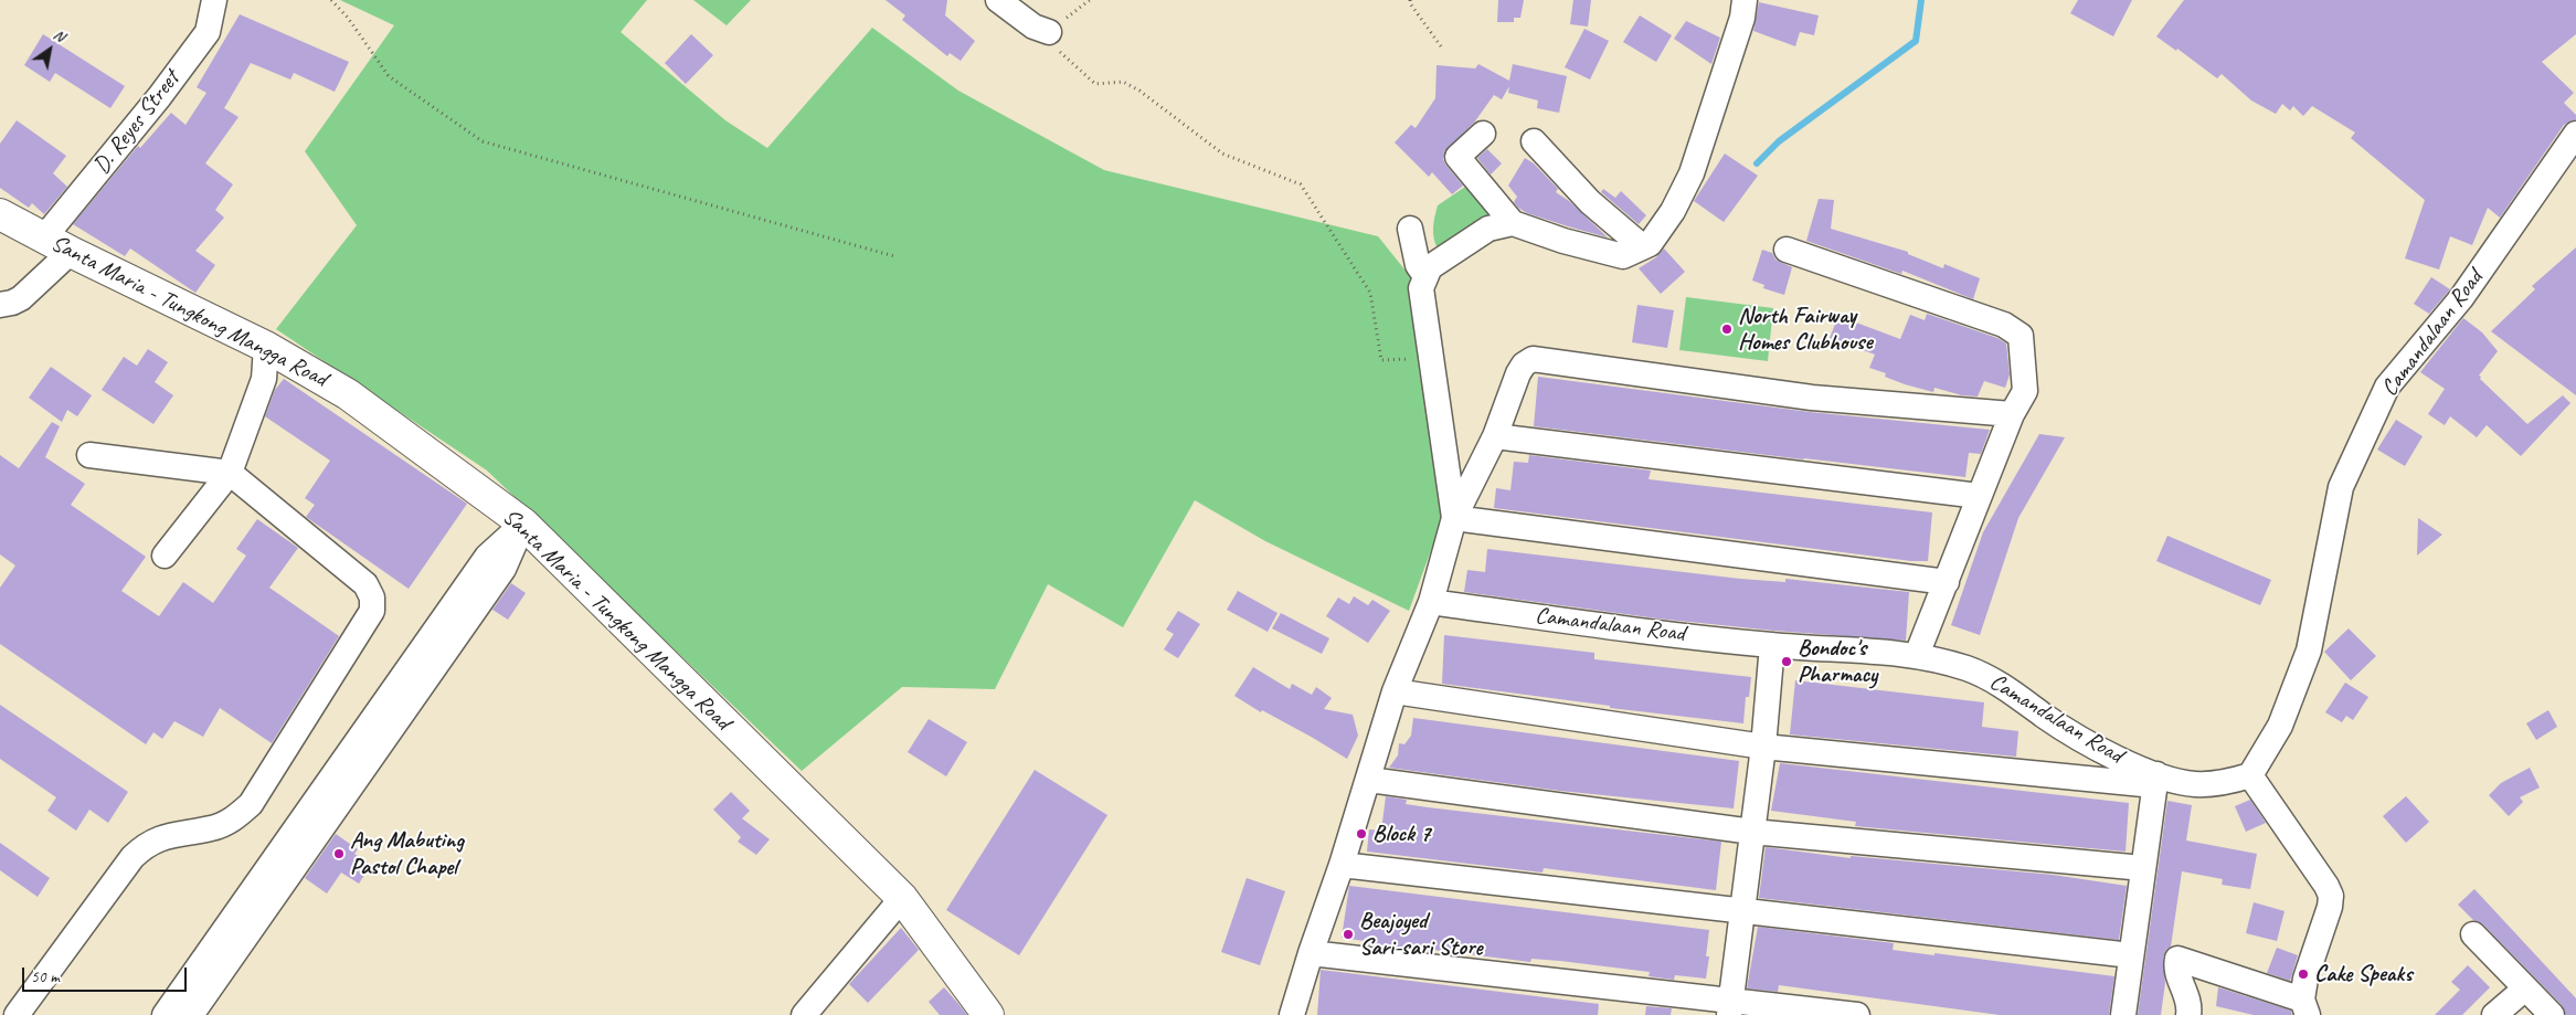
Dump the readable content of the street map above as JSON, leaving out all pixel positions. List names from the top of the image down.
{
  "streets": {
    "main road": ["Santa Maria - Tungkong Mangga Road"],
    "street": ["D. Reyes Street", "Camandalaan Road"]
  },
  "crossings": [
    ["D. Reyes Street", "Santa Maria - Tungkong Mangga Road"]
  ],
  "places": [
    "North Fairway Homes Clubhouse",
    "Bondoc's Pharmacy",
    "Block 7",
    "Ang Mabuting Pastol Chapel",
    "Beajoyed Sari-sari Store",
    "Cake Speaks"
  ],
  "scale_bar": "50 m",
  "north": "top right"
}
